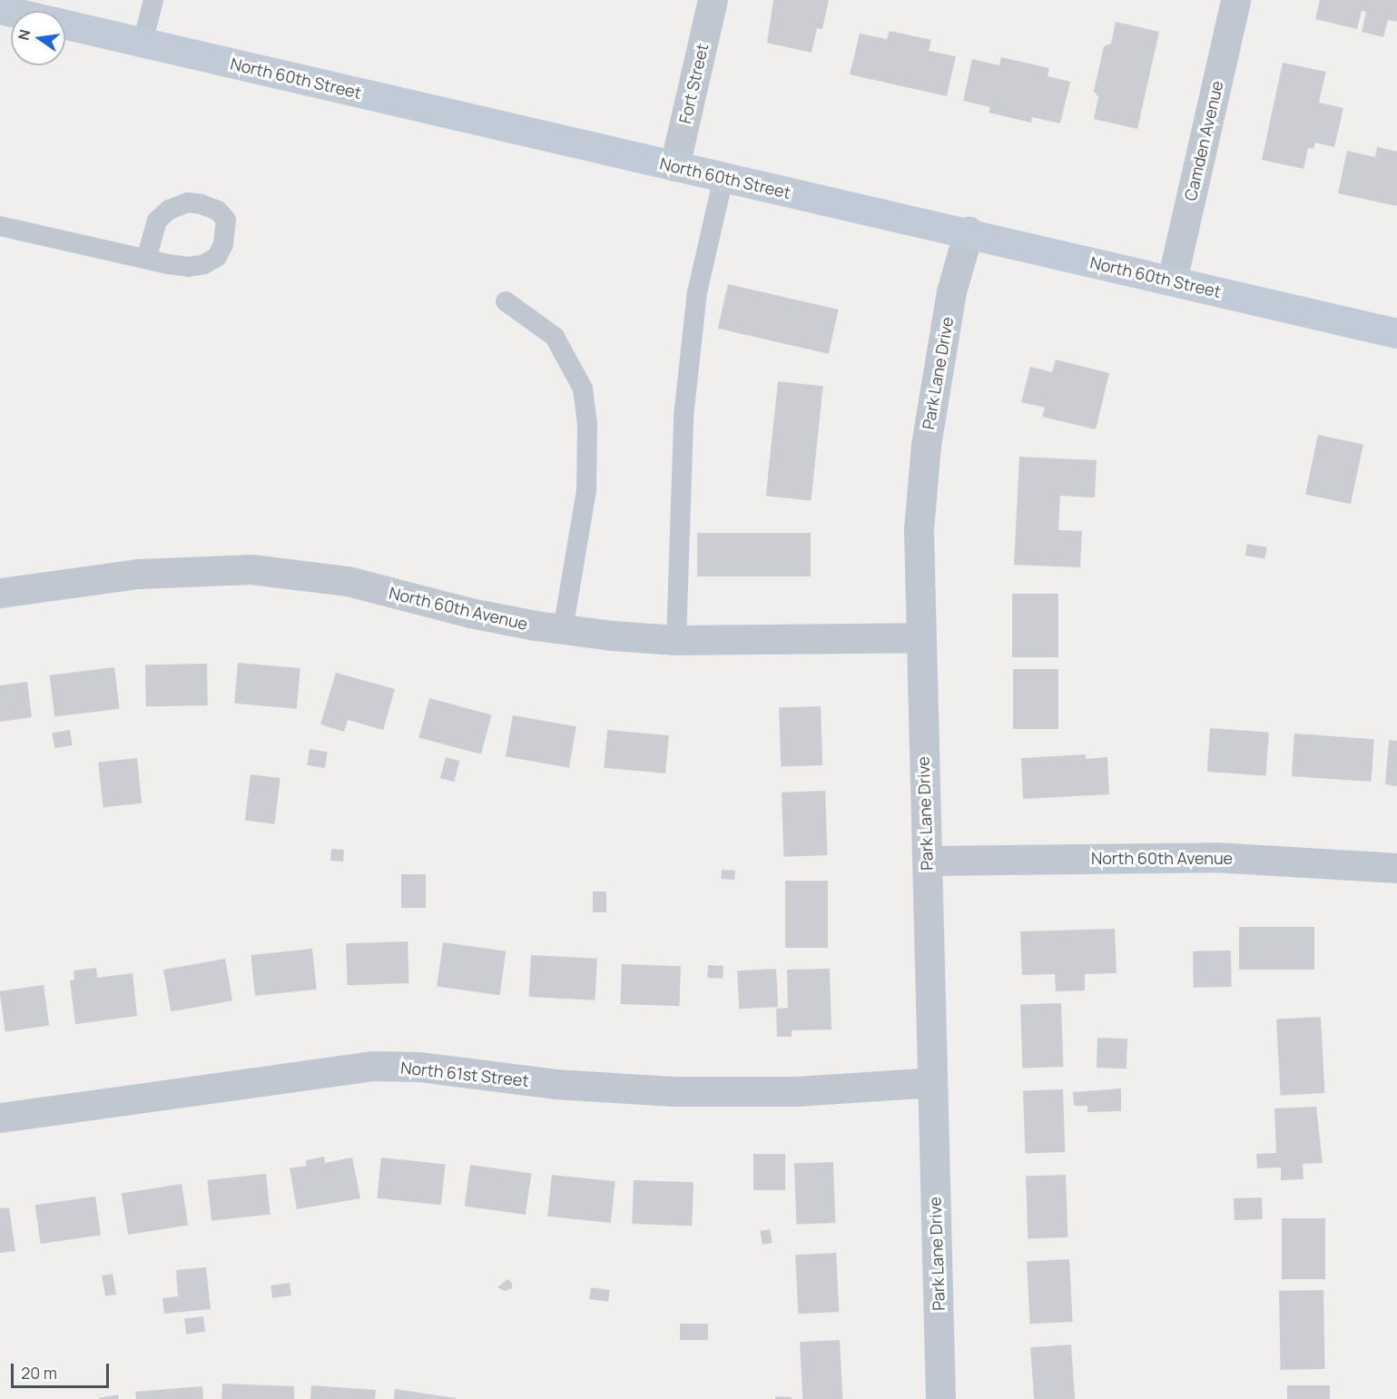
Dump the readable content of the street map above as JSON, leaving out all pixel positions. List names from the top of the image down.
{
  "streets": {
    "main road": ["North 60th Street"],
    "street": [
      "Fort Street",
      "Camden Avenue",
      "Park Lane Drive",
      "North 60th Avenue",
      "North 61st Street"
    ]
  },
  "crossings": [
    ["North 60th Street", "Fort Street"],
    ["North 60th Street", "Camden Avenue"],
    ["North 60th Street", "Park Lane Drive"],
    ["Park Lane Drive", "North 60th Avenue"],
    ["Park Lane Drive", "North 61st Street"]
  ],
  "scale_bar": "20 m",
  "north": "left"
}
